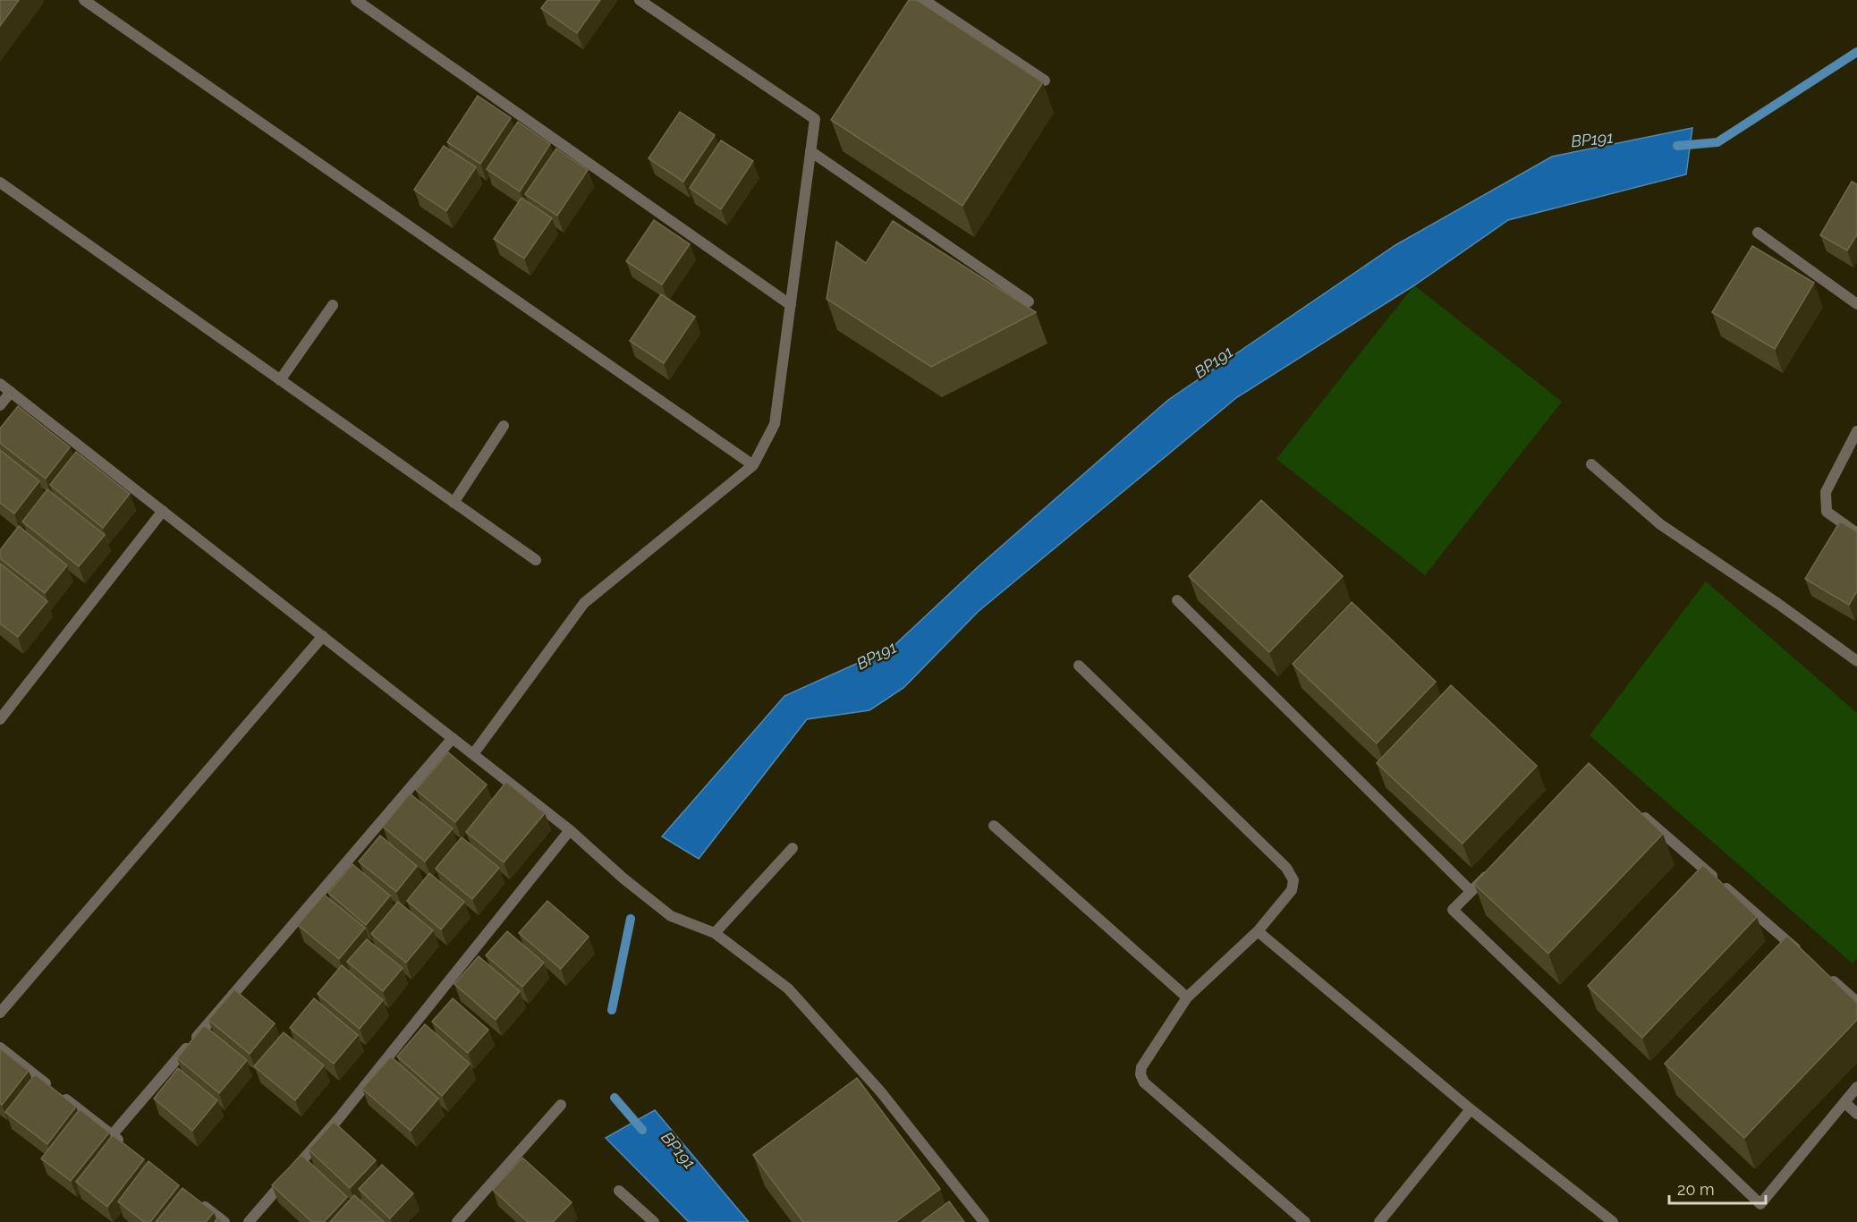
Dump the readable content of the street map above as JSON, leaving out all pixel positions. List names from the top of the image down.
{
  "water": ["BP191"],
  "scale_bar": "20 m"
}
